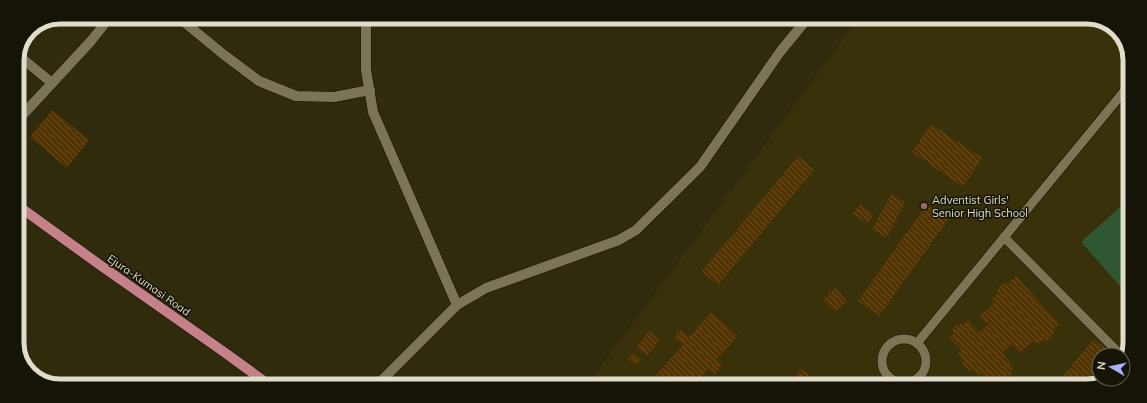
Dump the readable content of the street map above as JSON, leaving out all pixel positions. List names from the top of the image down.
{
  "streets": {
    "main road": ["Ejura-Kumasi Road"]
  },
  "places": ["Adventist Girls' Senior High School"],
  "north": "left"
}
